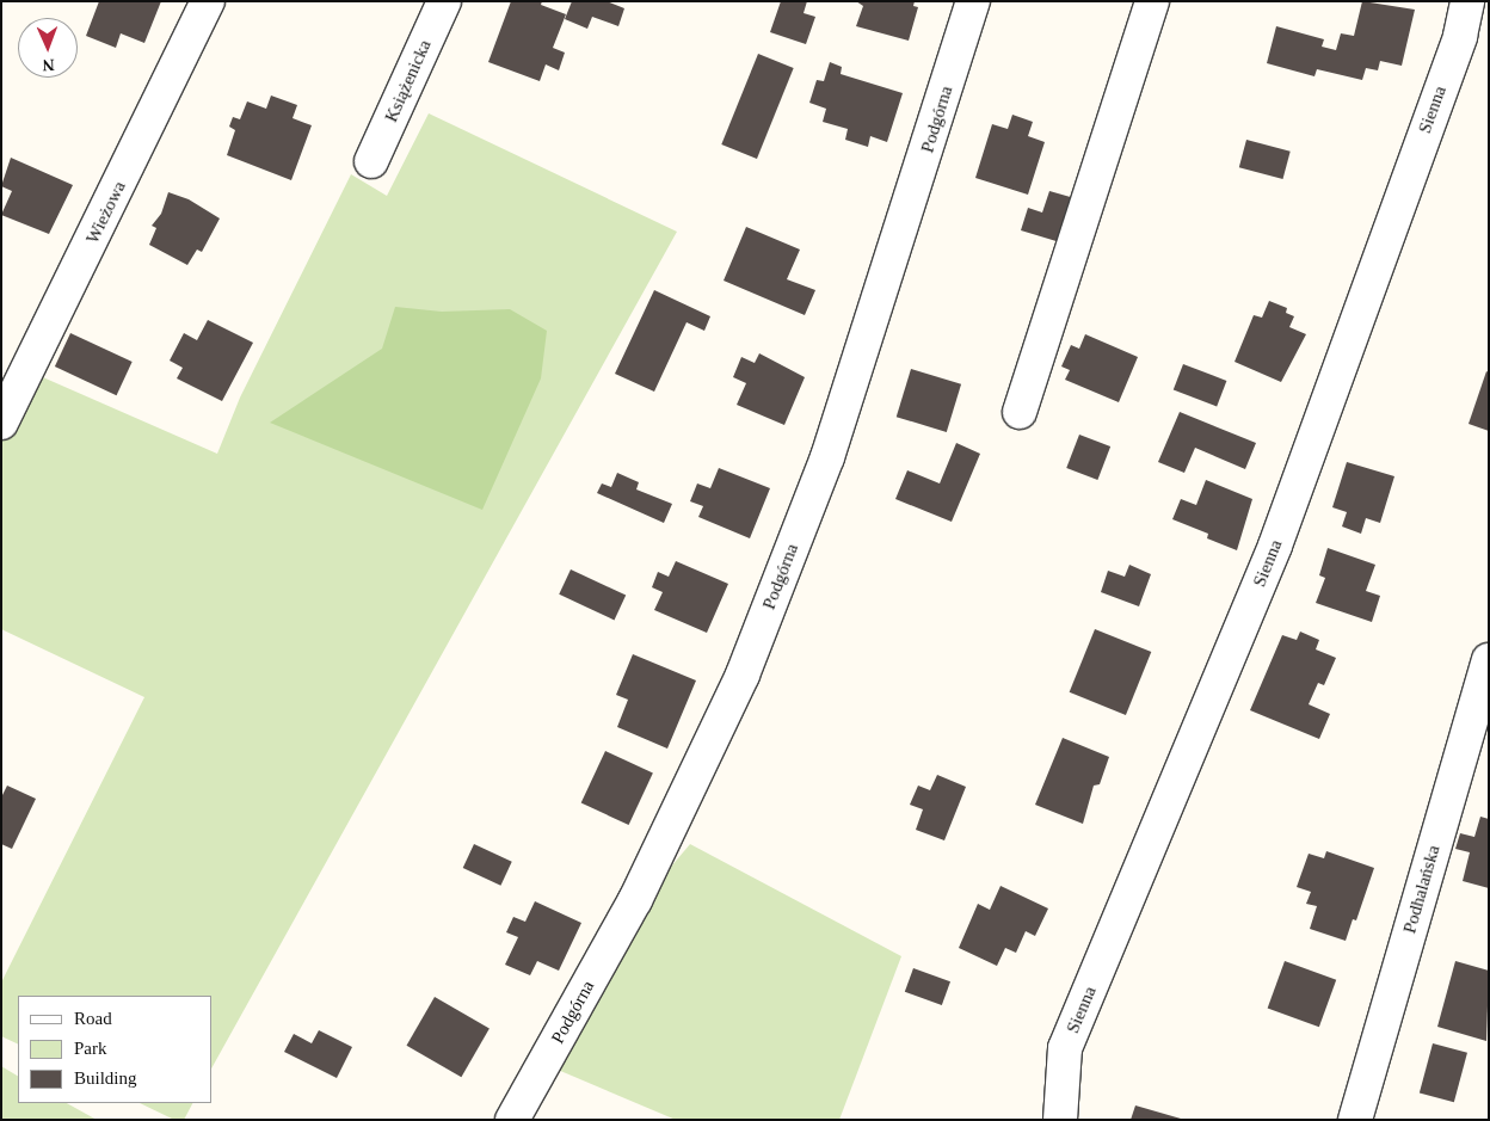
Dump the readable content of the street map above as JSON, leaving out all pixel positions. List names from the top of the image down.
{
  "streets": {
    "street": [
      "Książenicka",
      "Sienna",
      "Podgórna",
      "Wieżowa",
      "Podhalańska"
    ]
  },
  "legend": ["Road", "Park", "Building"],
  "north": "bottom"
}
